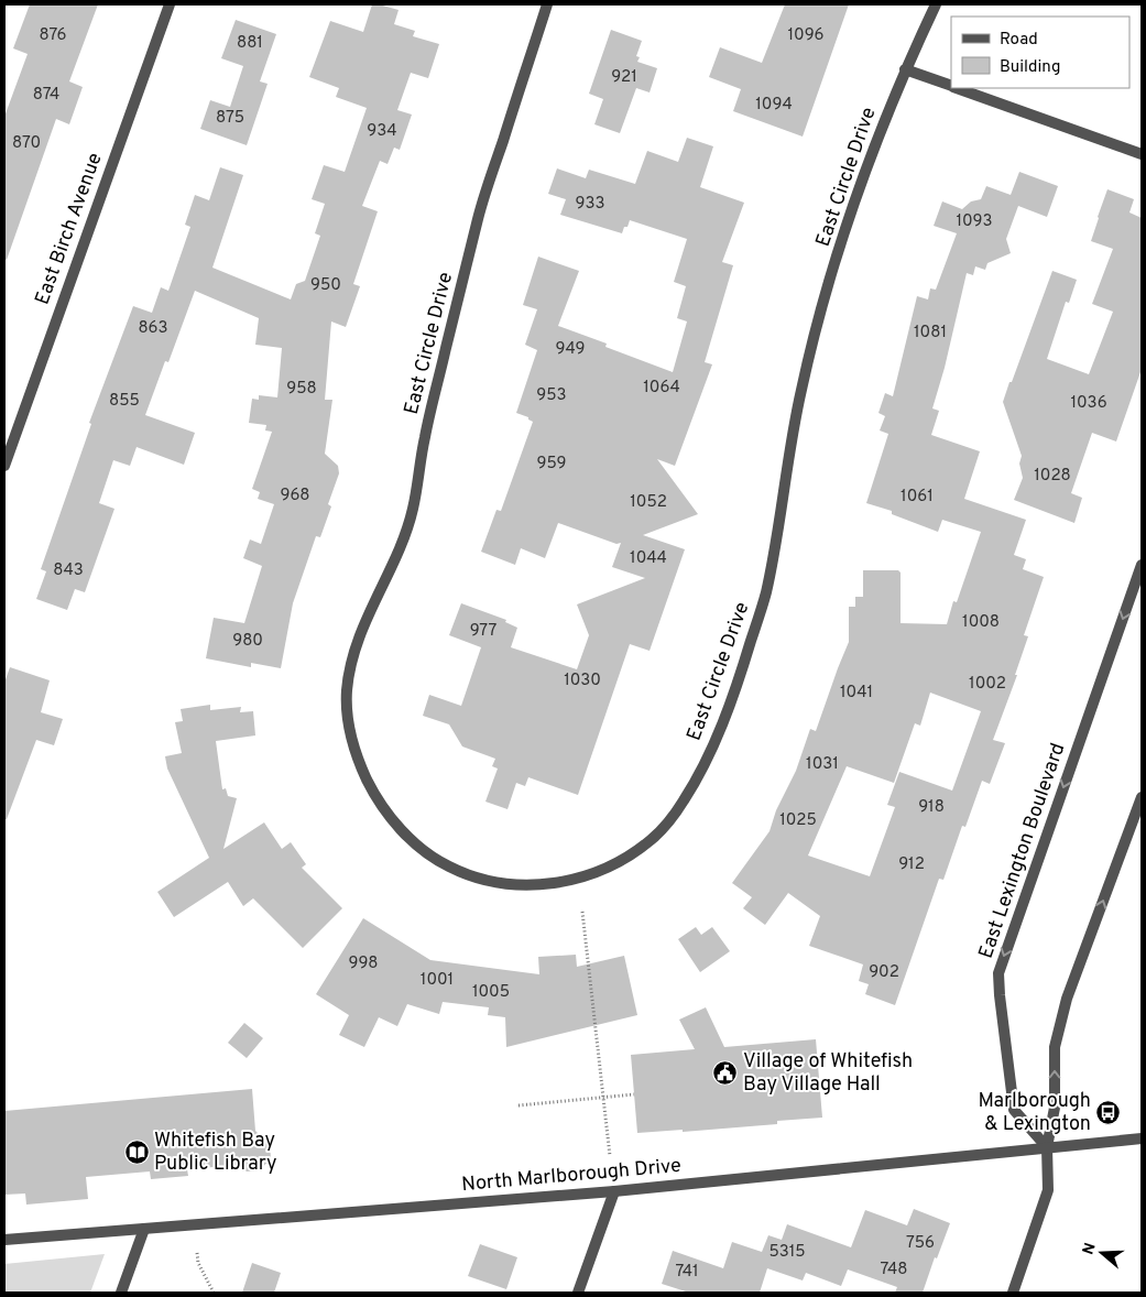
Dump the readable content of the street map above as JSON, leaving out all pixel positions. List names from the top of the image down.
{
  "streets": {
    "street": [
      "East Circle Drive",
      "East Birch Avenue",
      "East Lexington Boulevard",
      "North Marlborough Drive"
    ]
  },
  "crossings": [
    ["East Lexington Boulevard", "North Marlborough Drive"]
  ],
  "places": {
    "public building": ["Village of Whitefish Bay Village Hall"],
    "bus stop": ["Marlborough & Lexington"],
    "library": ["Whitefish Bay Public Library"]
  },
  "house_numbers": [
    "876",
    "1096",
    "881",
    "921",
    "874",
    "1094",
    "875",
    "934",
    "870",
    "933",
    "1093",
    "950",
    "863",
    "1081",
    "949",
    "1064",
    "958",
    "953",
    "855",
    "1036",
    "959",
    "1028",
    "968",
    "1061",
    "1052",
    "1044",
    "843",
    "1008",
    "977",
    "980",
    "1030",
    "1002",
    "1041",
    "1031",
    "918",
    "1025",
    "912",
    "998",
    "902",
    "1001",
    "1005",
    "756",
    "5315",
    "748",
    "741"
  ],
  "legend": ["Road", "Building"],
  "north": "left"
}
